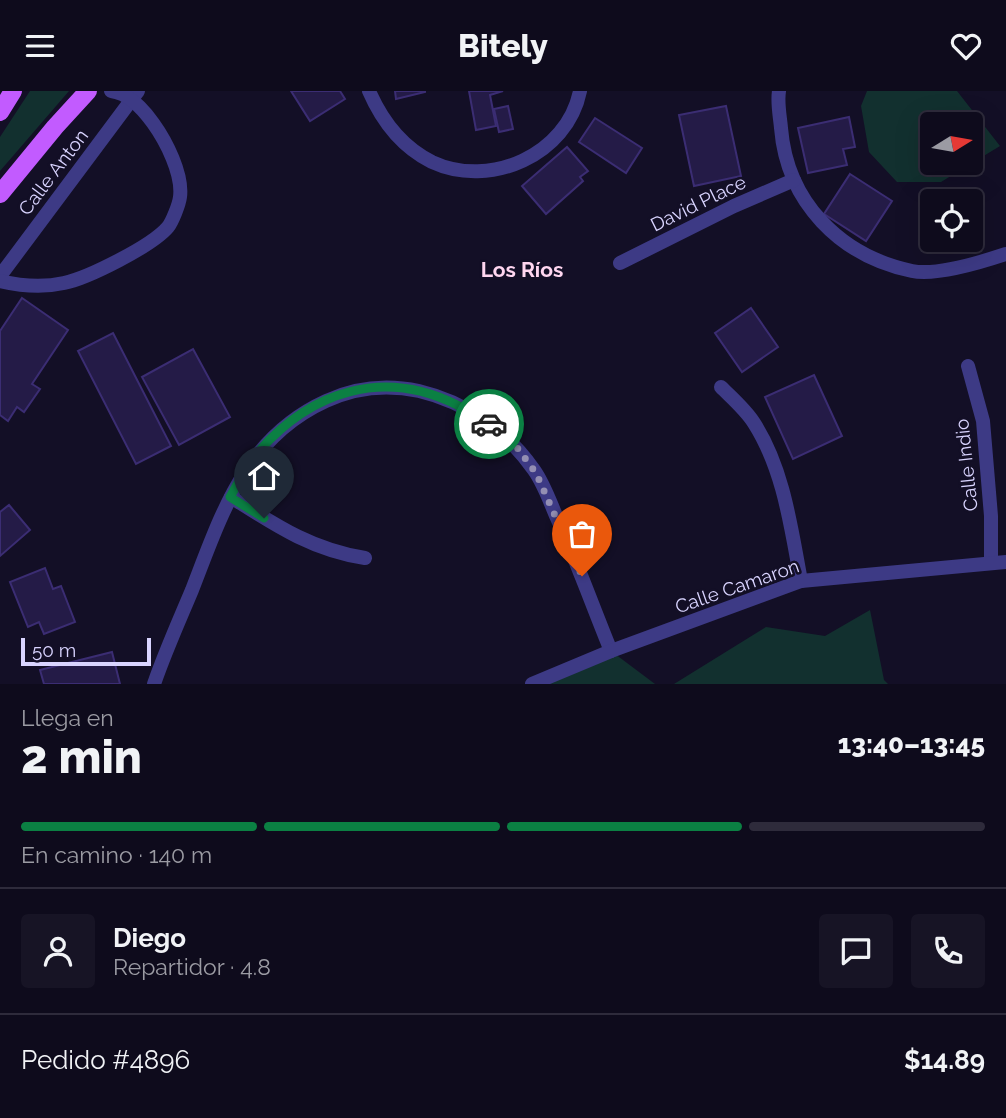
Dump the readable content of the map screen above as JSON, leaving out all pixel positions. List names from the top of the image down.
{
  "streets": {
    "street": [
      "Calle Anton",
      "David Place",
      "Calle Indio",
      "Calle Camaron"
    ]
  },
  "crossings": [
    ["Calle Indio", "Calle Camaron"]
  ],
  "districts": ["Los Ríos"],
  "scale_bar": "50 m",
  "north": "right",
  "page": {
    "header": "Bitely",
    "scale": "50 m",
    "heading": ["2 min", "Llega en", "13:40–13:45"],
    "panel": [
      "Diego",
      "Repartidor · 4.8",
      "Pedido #4896",
      "$14.89"
    ],
    "bar": "En camino · 140 m"
  }
}
